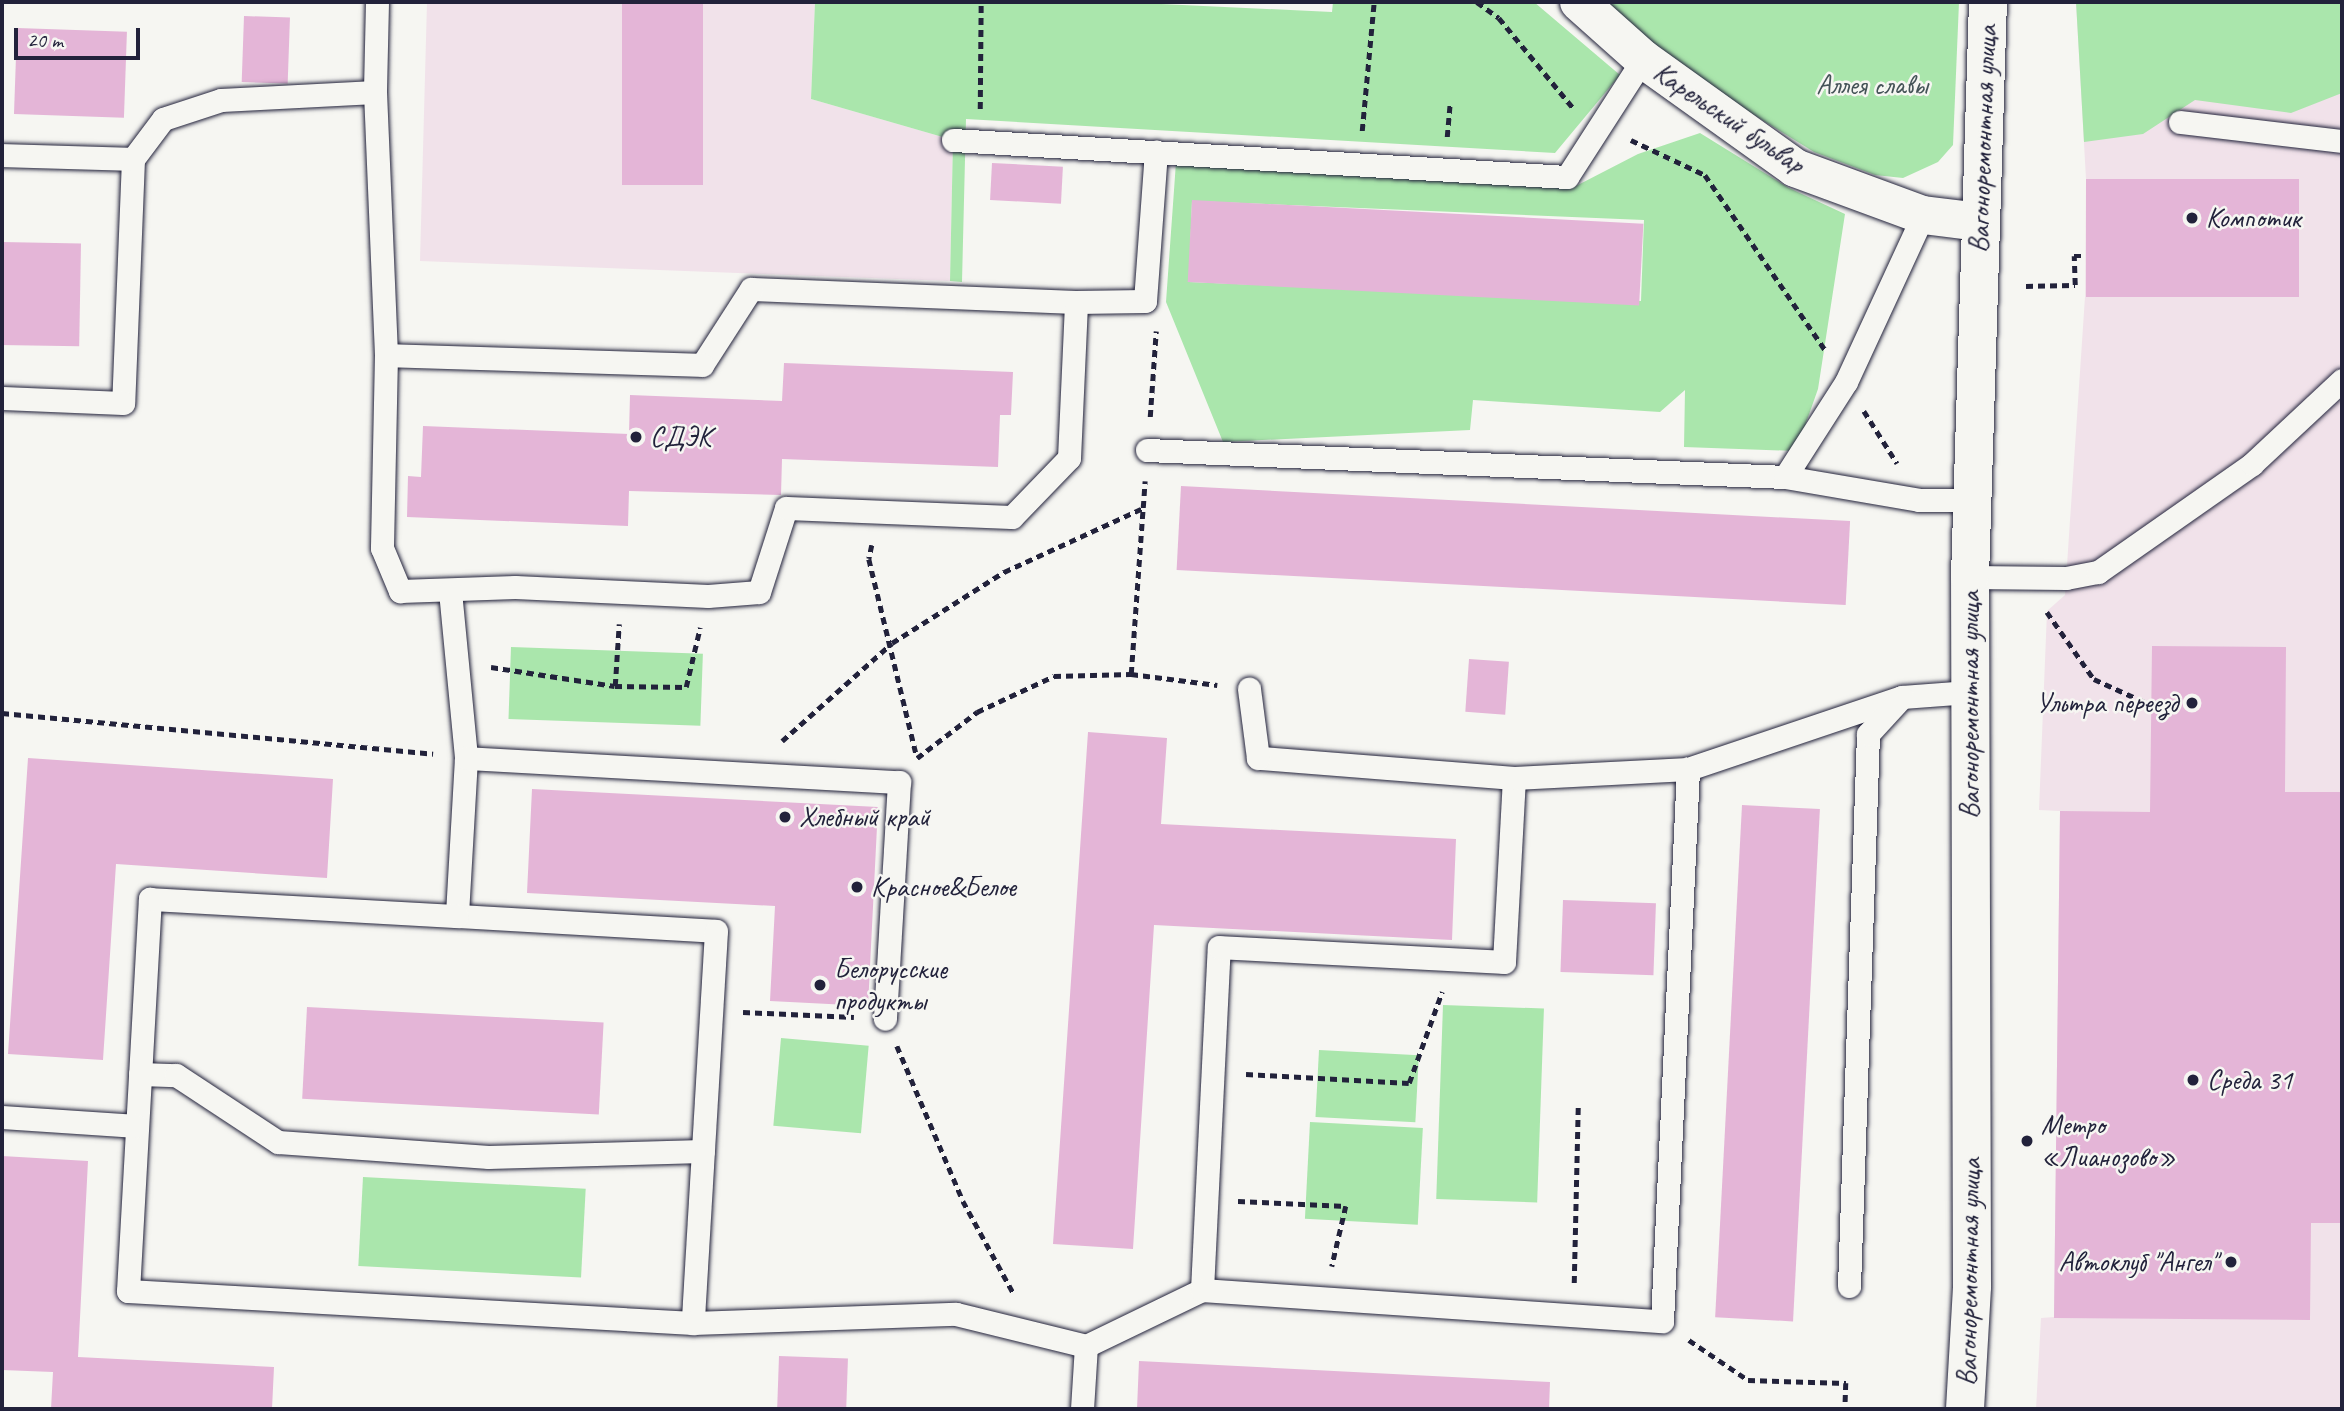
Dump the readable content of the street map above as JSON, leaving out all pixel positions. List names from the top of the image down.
{
  "streets": {
    "street": ["Карельский бульвар", "Вагоноремонтная улица"]
  },
  "crossings": [
    ["Карельский бульвар", "Вагоноремонтная улица"]
  ],
  "parks": ["Аллея славы"],
  "places": [
    "Компотик",
    "СДЭК",
    "Ультра переезд",
    "Хлебный край",
    "Красное&Белое",
    "Белорусские продукты",
    "Среда 31",
    "Метро «Лианозово»",
    "Автоклуб \"Ангел\""
  ],
  "scale_bar": "20 m"
}
